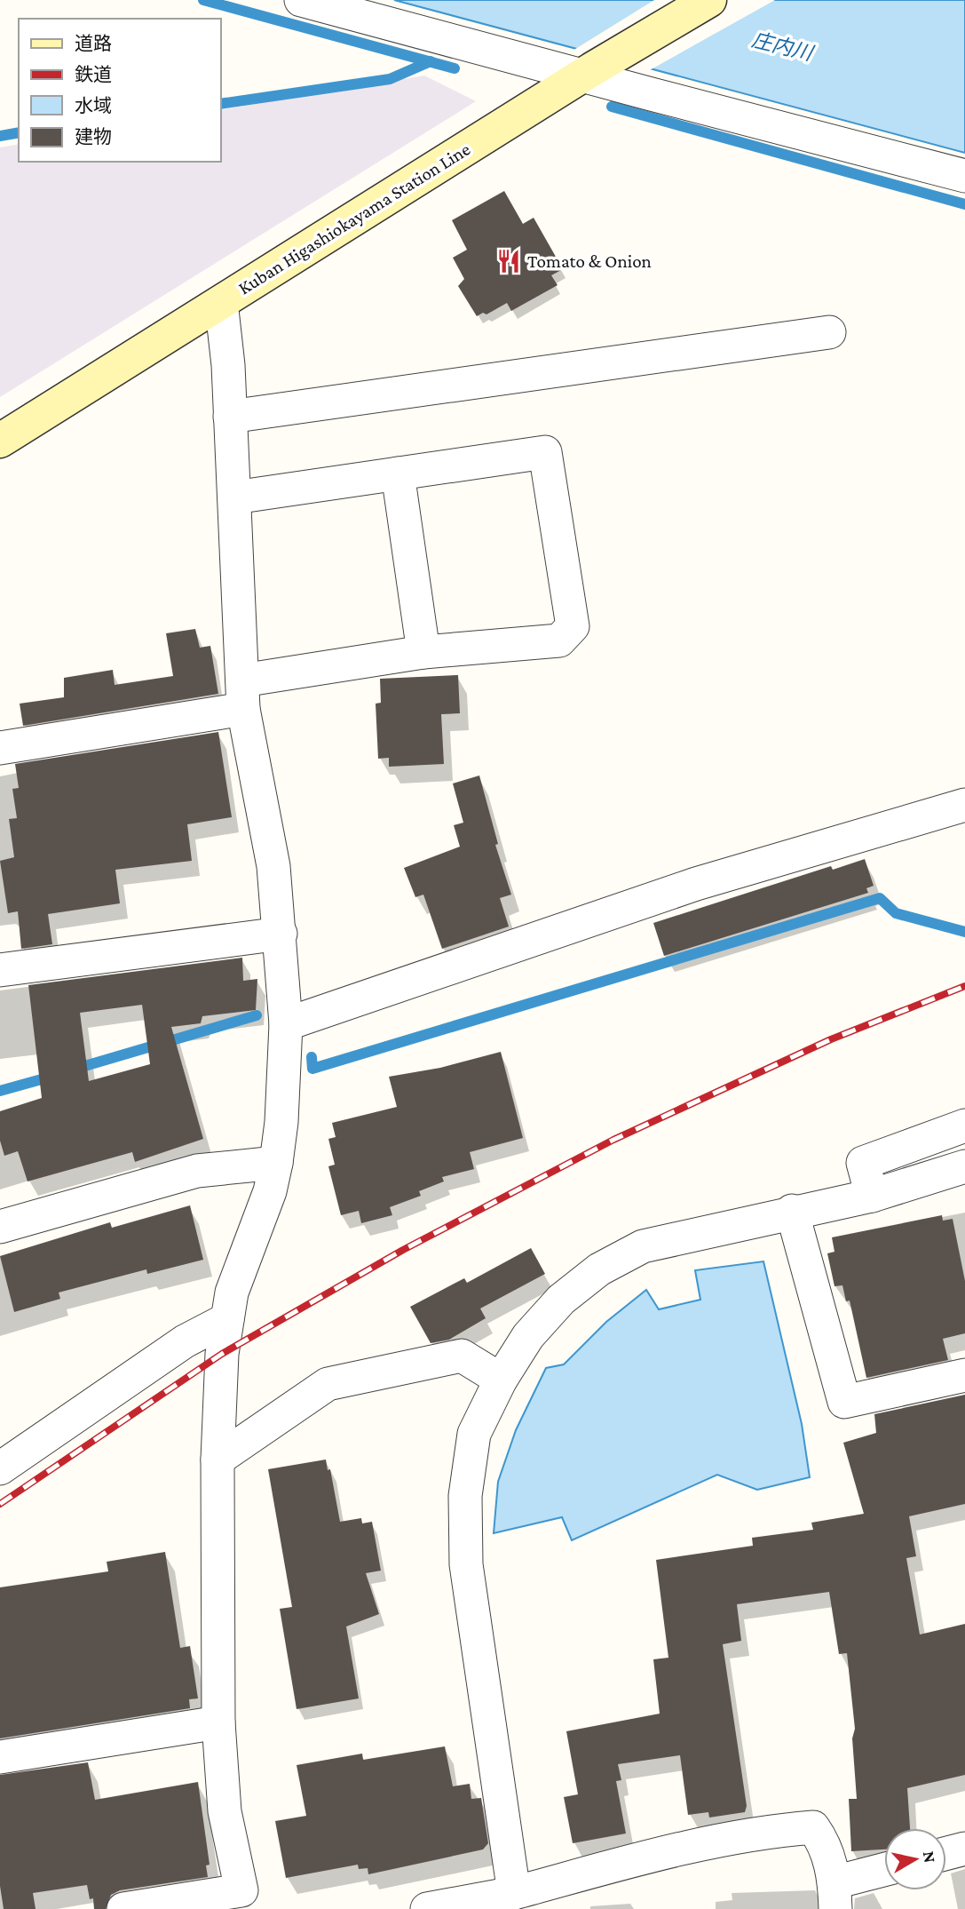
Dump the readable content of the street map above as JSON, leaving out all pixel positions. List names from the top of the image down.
{
  "streets": {
    "main road": ["Kuban Higashiokayama Station Line"]
  },
  "water": ["庄内川"],
  "places": {
    "restaurant": ["Tomato & Onion"]
  },
  "legend": [
    "道路",
    "鉄道",
    "水域",
    "建物"
  ],
  "north": "right"
}
